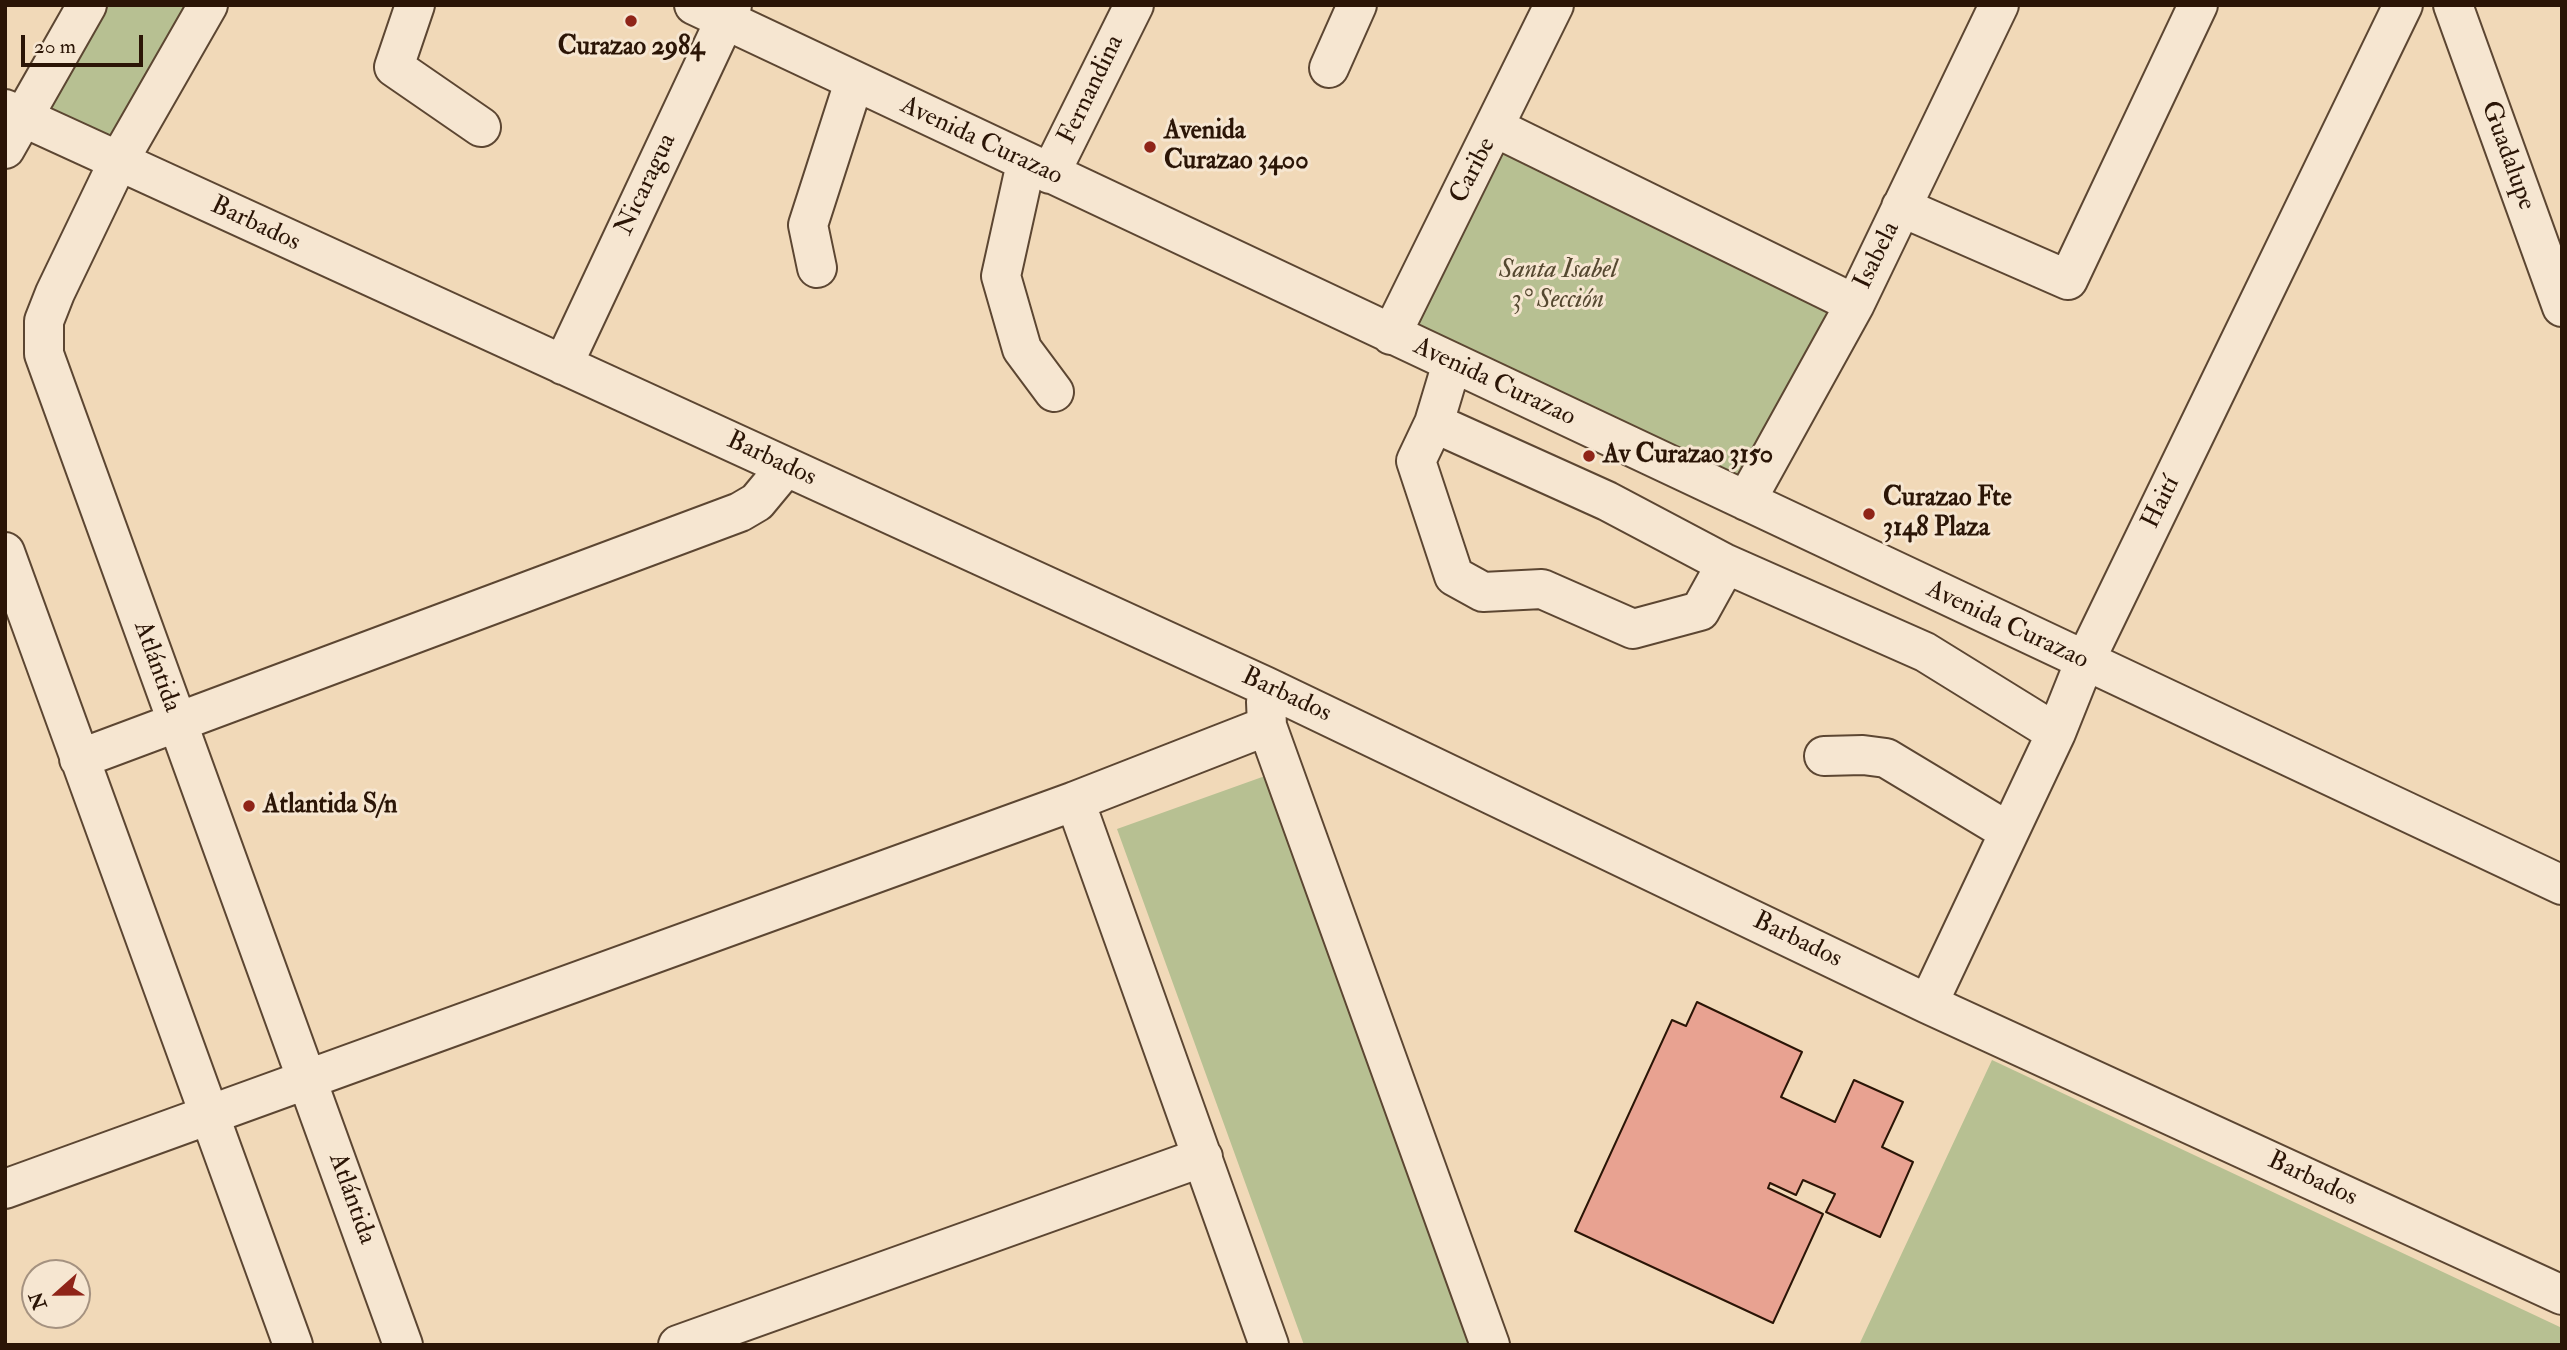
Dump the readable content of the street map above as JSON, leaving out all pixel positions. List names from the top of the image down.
{
  "streets": {
    "street": [
      "Fernandina",
      "Avenida Curazao",
      "Guadalupe",
      "Caribe",
      "Nicaragua",
      "Barbados",
      "Isabela",
      "Haití",
      "Atlántida"
    ]
  },
  "crossings": [
    ["Fernandina", "Avenida Curazao"],
    ["Avenida Curazao", "Caribe"],
    ["Avenida Curazao", "Nicaragua"],
    ["Avenida Curazao", "Isabela"],
    ["Avenida Curazao", "Haití"],
    ["Nicaragua", "Barbados"],
    ["Barbados", "Haití"],
    ["Barbados", "Atlántida"]
  ],
  "parks": ["Santa Isabel 3° Sección"],
  "places": [
    "Curazao 2984",
    "Avenida Curazao 3400",
    "Av Curazao 3150",
    "Curazao Fte 3148 Plaza",
    "Atlantida S/n"
  ],
  "scale_bar": "20 m",
  "north": "left"
}
